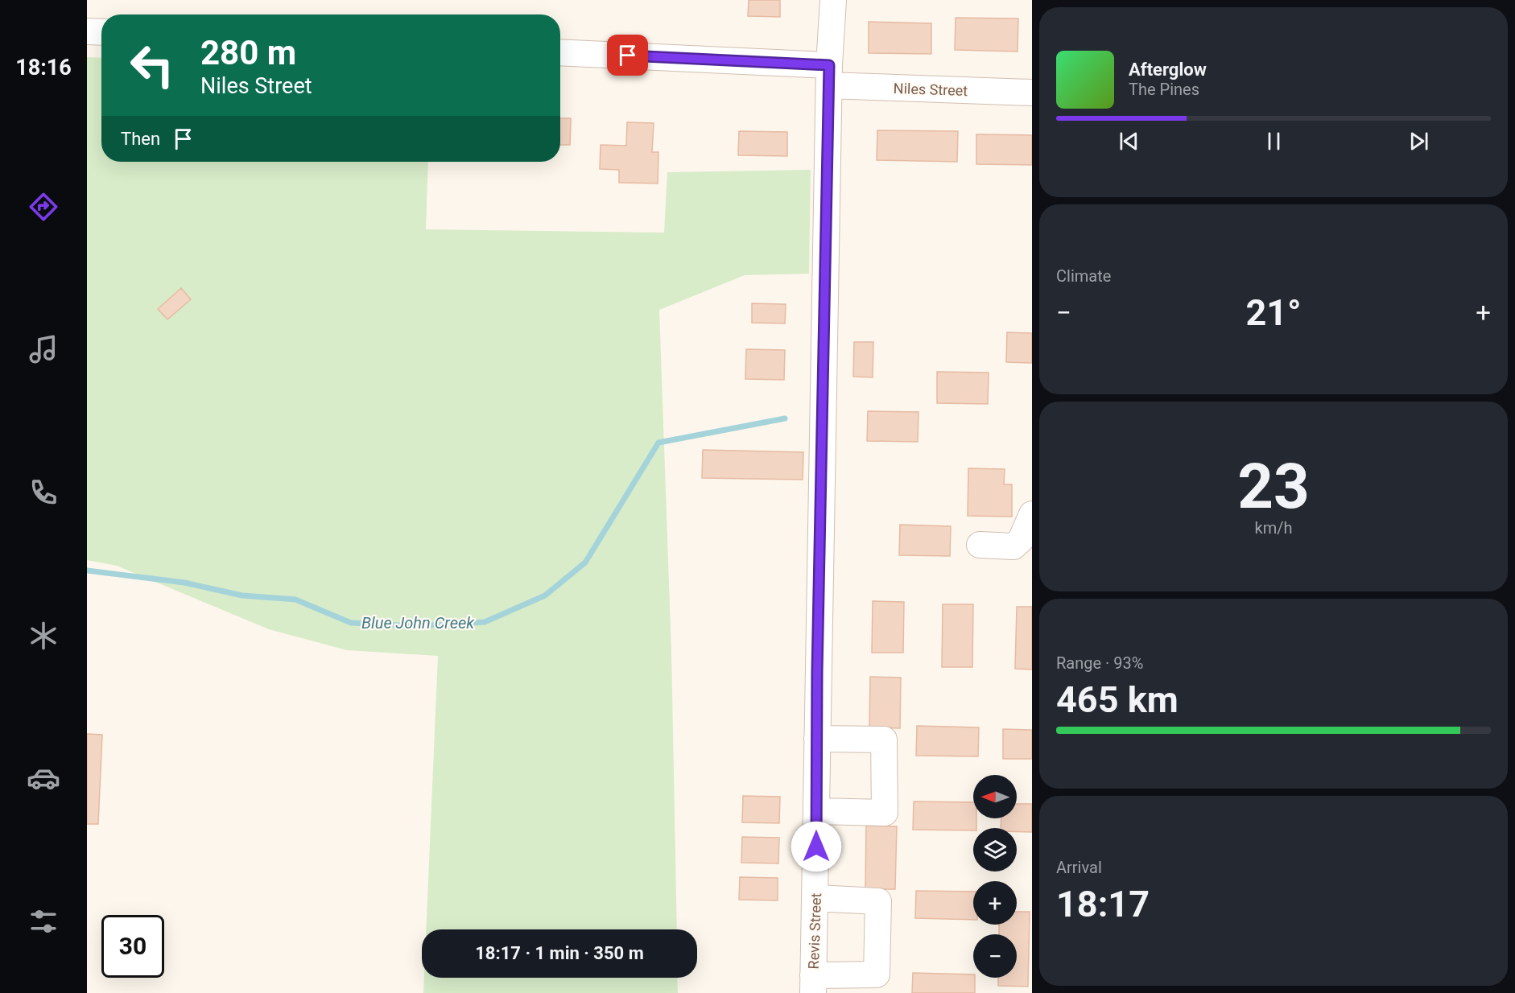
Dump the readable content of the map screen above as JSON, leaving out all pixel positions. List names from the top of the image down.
{
  "streets": {
    "street": ["Niles Street", "Revis Street"]
  },
  "crossings": [
    ["Niles Street", "Revis Street"]
  ],
  "water": ["Blue John Creek"],
  "north": "left",
  "page": {
    "tabs": "18:16",
    "turn": ["280 m", "Niles Street"],
    "song": ["Afterglow", "The Pines"],
    "then": "Then",
    "tile": [
      "Climate",
      ["23", "km/h"],
      ["Range · 93%", "465 km"],
      ["Arrival", "18:17"]
    ],
    "heat": ["−", "21°", "+"],
    "map_buttons": ["+", "−"],
    "limit": "30",
    "trip": "18:17 · 1 min · 350 m"
  }
}
